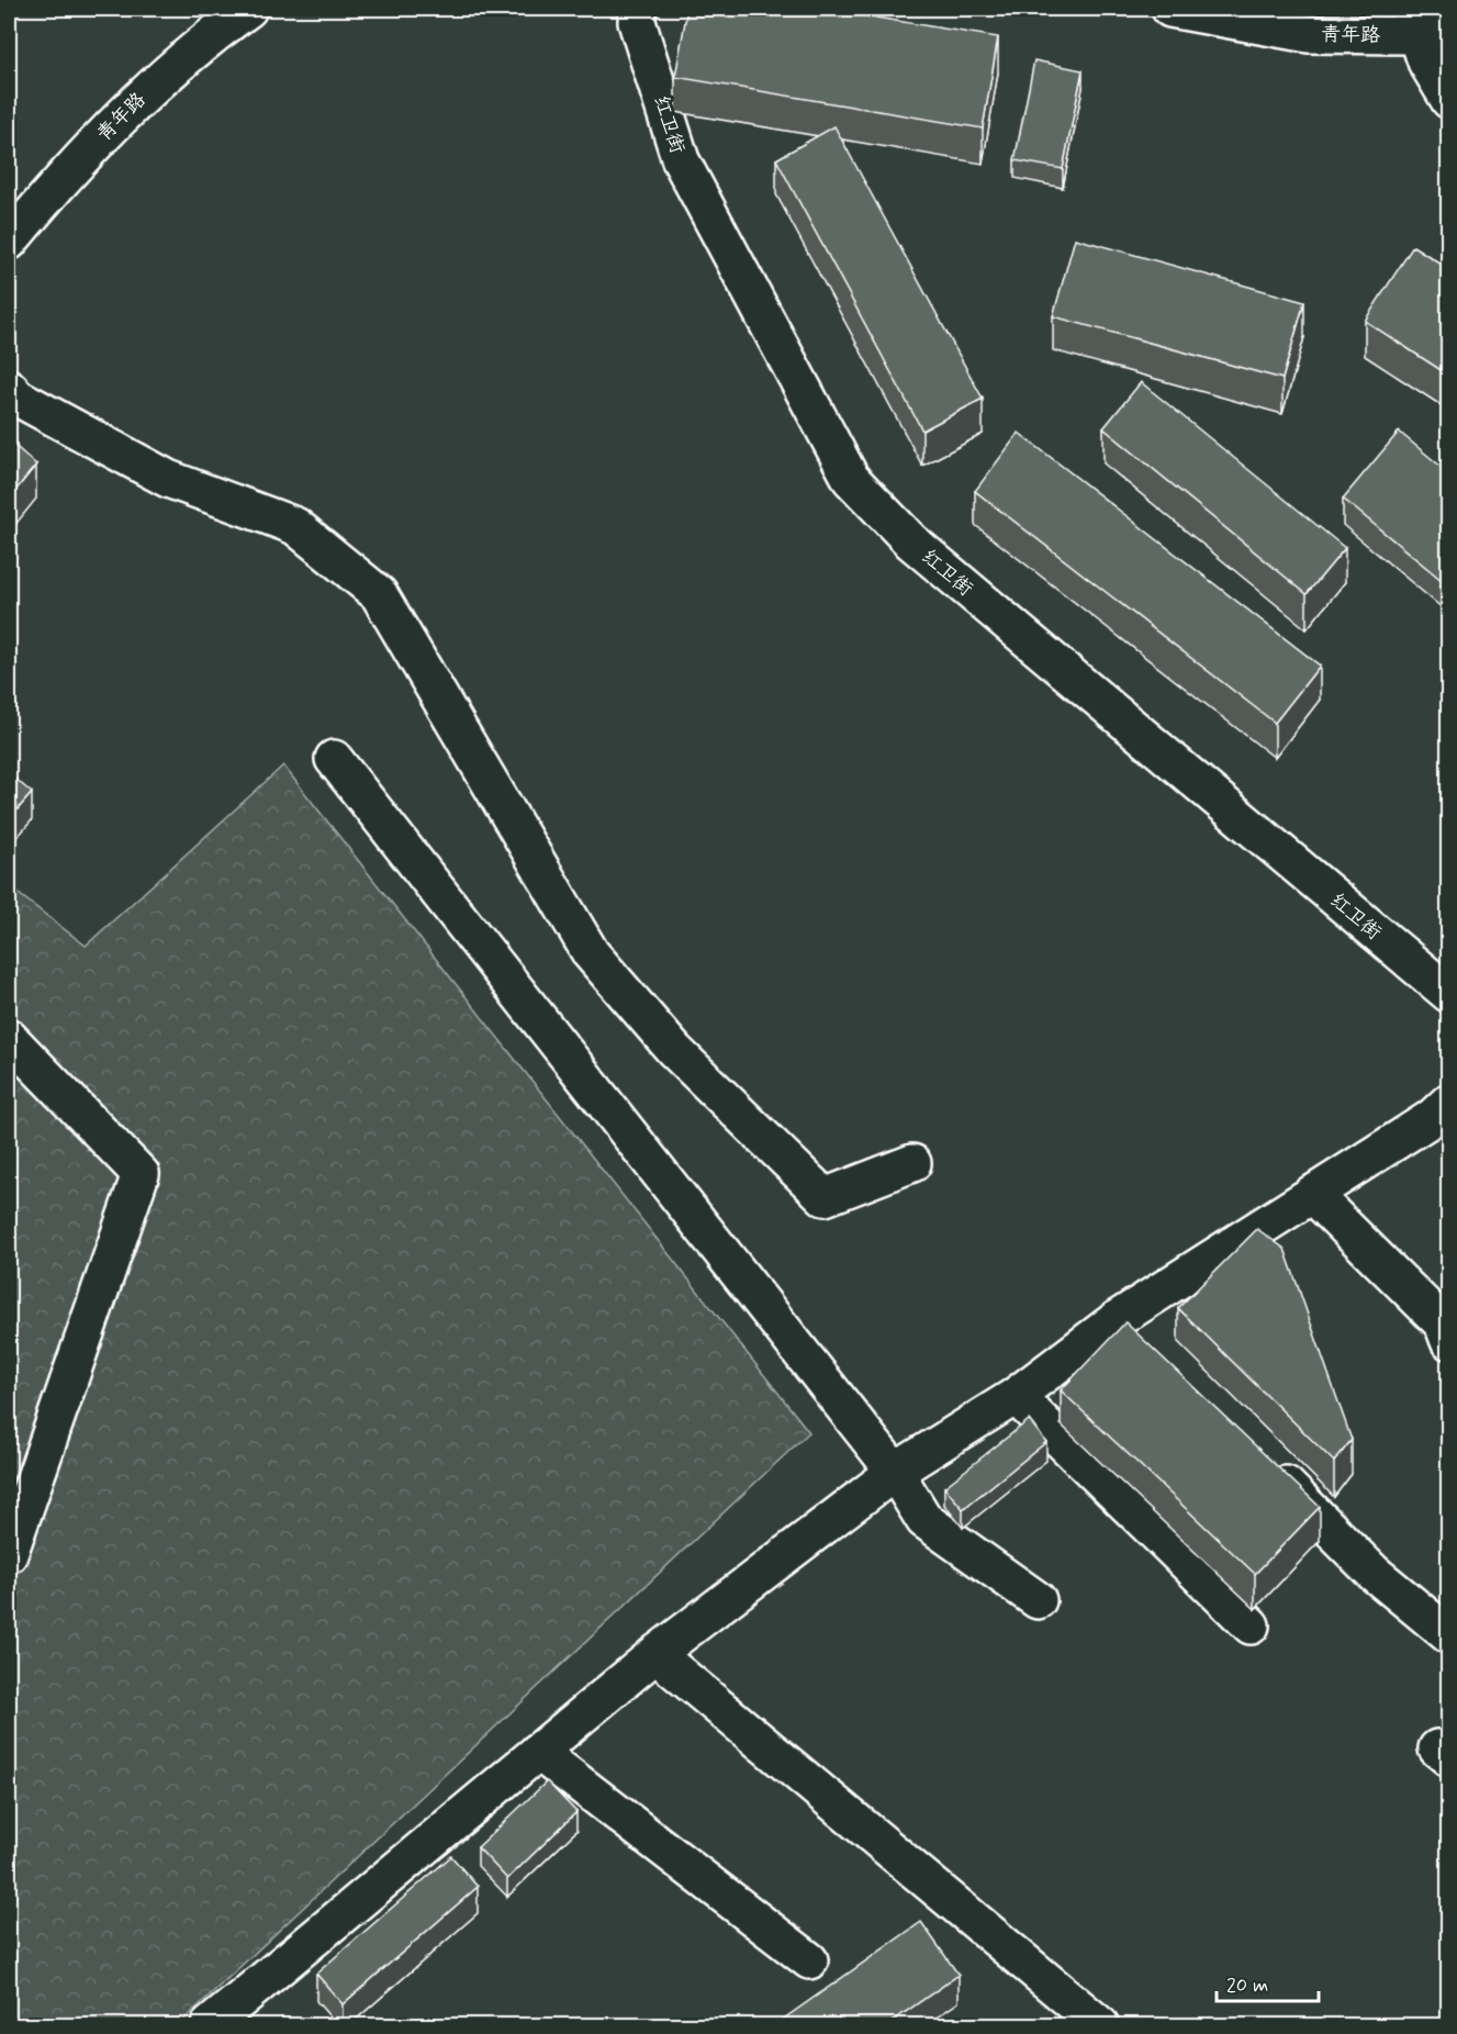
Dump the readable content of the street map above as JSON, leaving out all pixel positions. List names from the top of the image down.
{
  "streets": {
    "main road": ["青年路", "红卫街"]
  },
  "scale_bar": "20 m"
}
